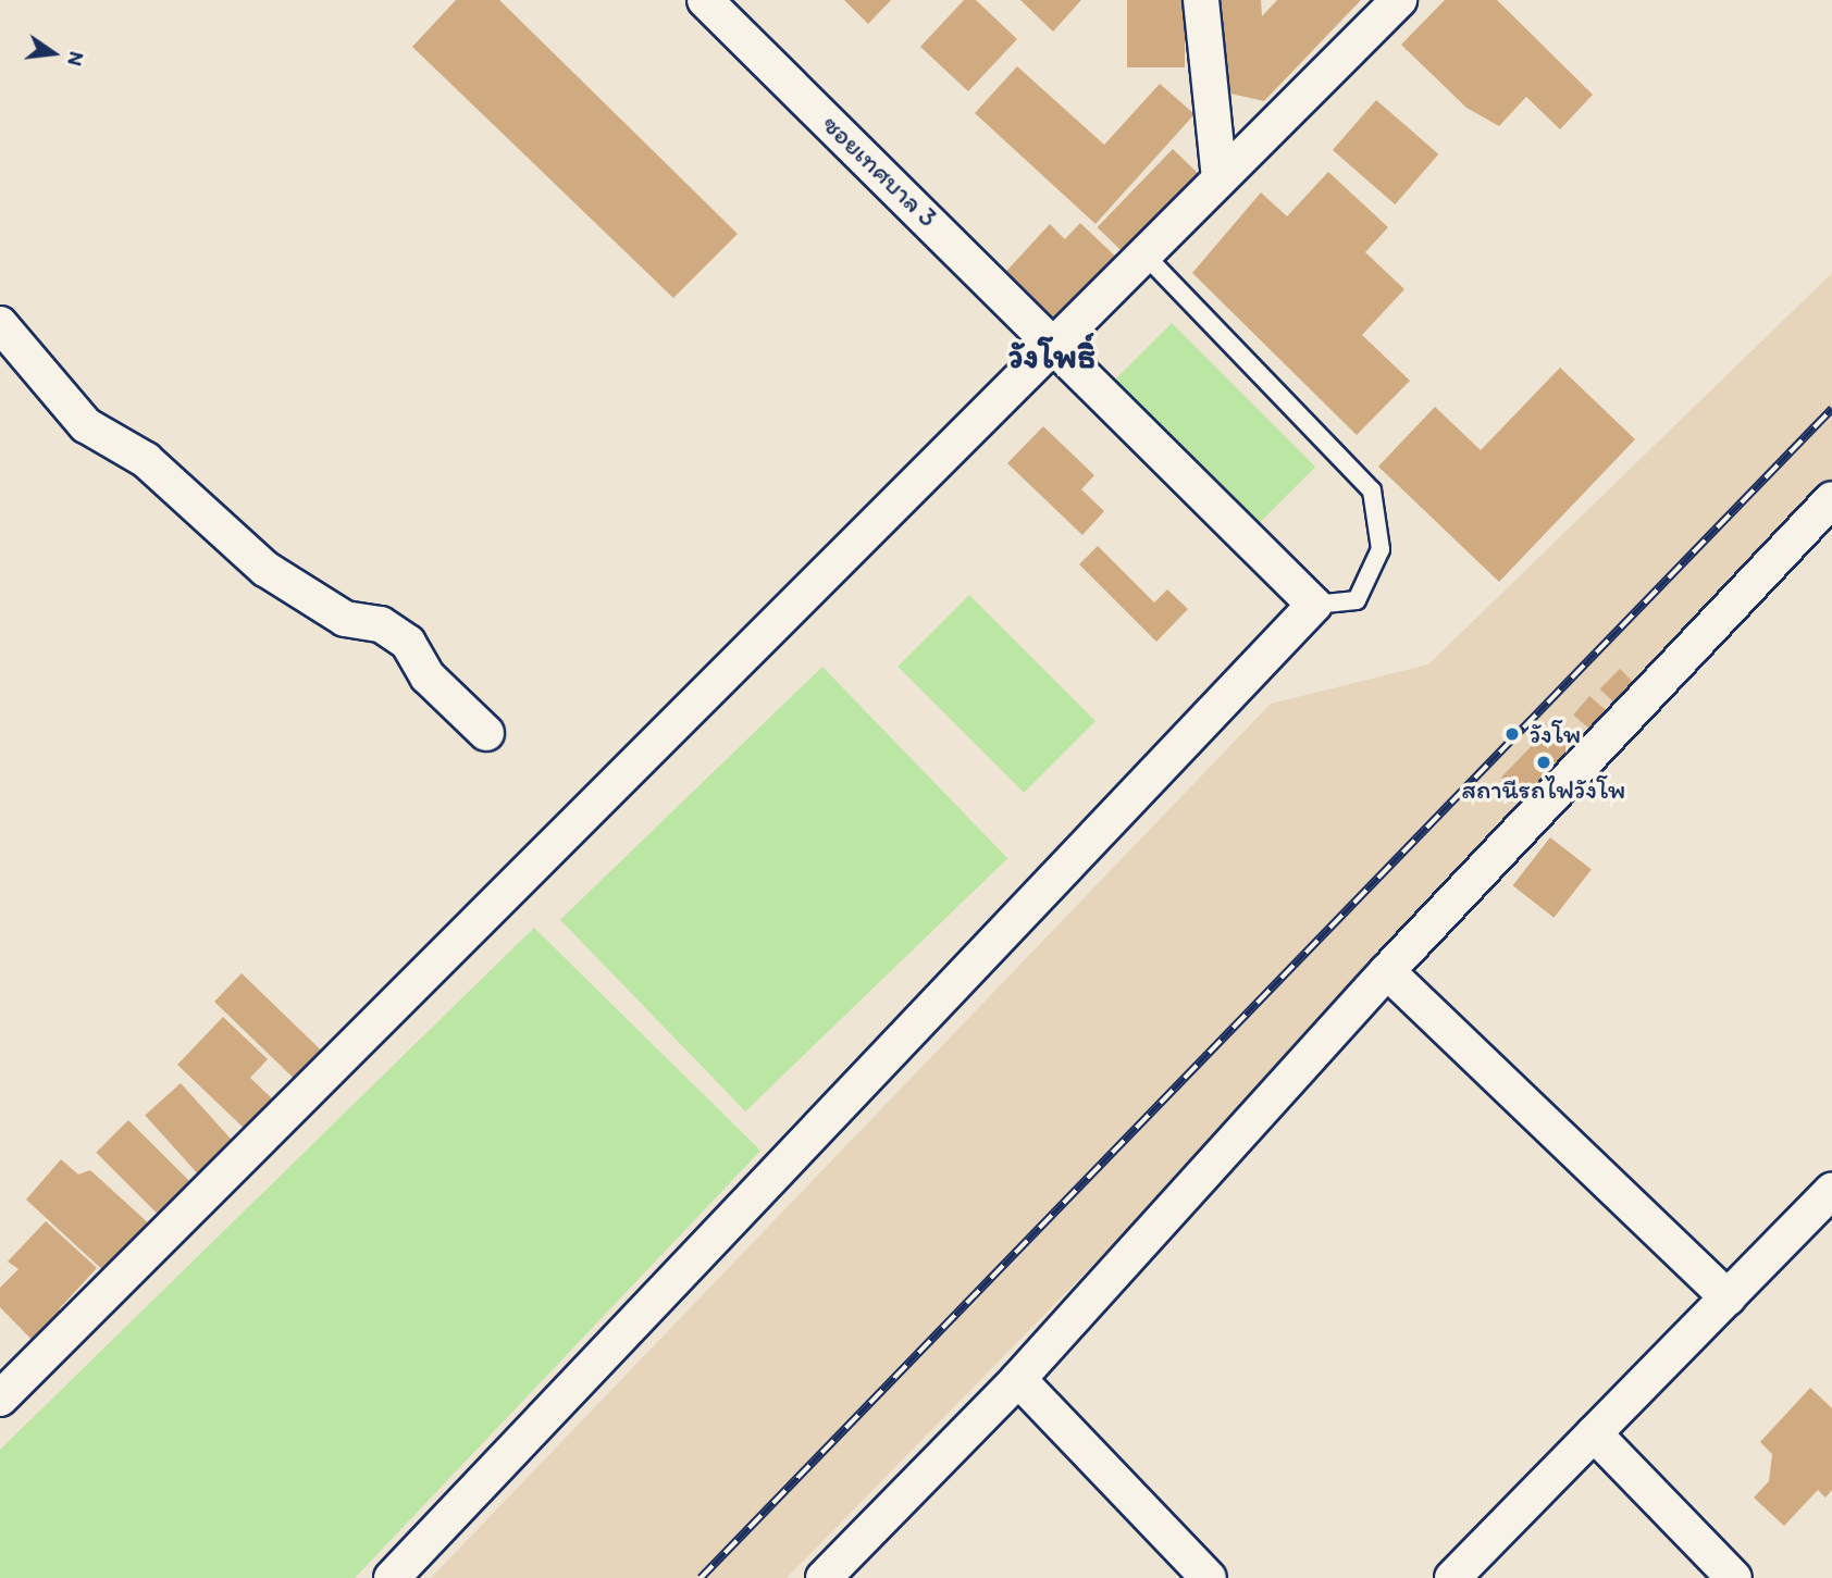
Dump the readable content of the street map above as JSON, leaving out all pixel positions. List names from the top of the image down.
{
  "streets": {
    "street": ["ซอยเทศบาล 3"]
  },
  "districts": ["วังโพธิ์"],
  "places": ["วังโพ", "สถานีรถไฟวังโพ"],
  "north": "right"
}
